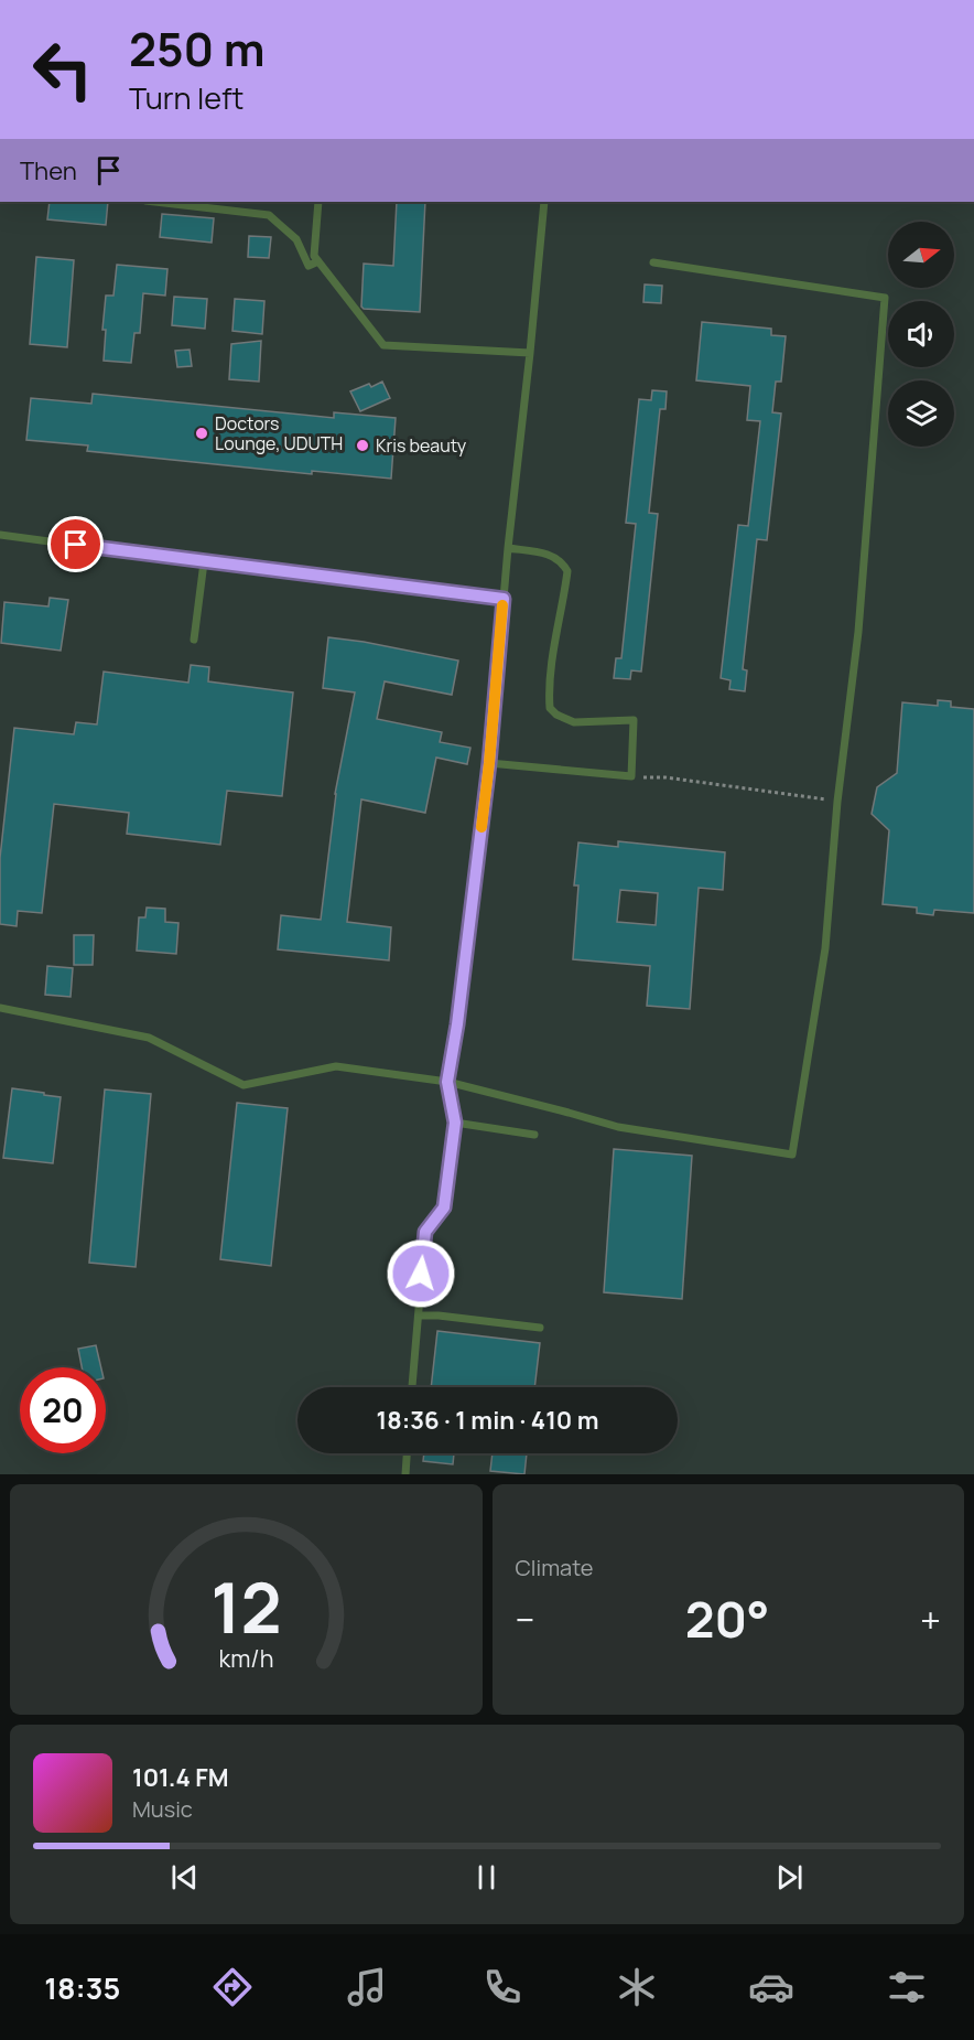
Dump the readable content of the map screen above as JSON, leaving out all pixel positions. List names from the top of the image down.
{
  "places": ["Doctors Lounge, UDUTH", "Kris beauty"],
  "north": "right",
  "page": {
    "turn": ["250 m", "Turn left"],
    "then": "Then",
    "limit": "20",
    "trip": "18:36 · 1 min · 410 m",
    "tile": "Climate",
    "heat": ["−", "20°", "+"],
    "song": ["101.4 FM", "Music"],
    "tabs": "18:35",
    "gauge": ["12", "km/h"]
  }
}
